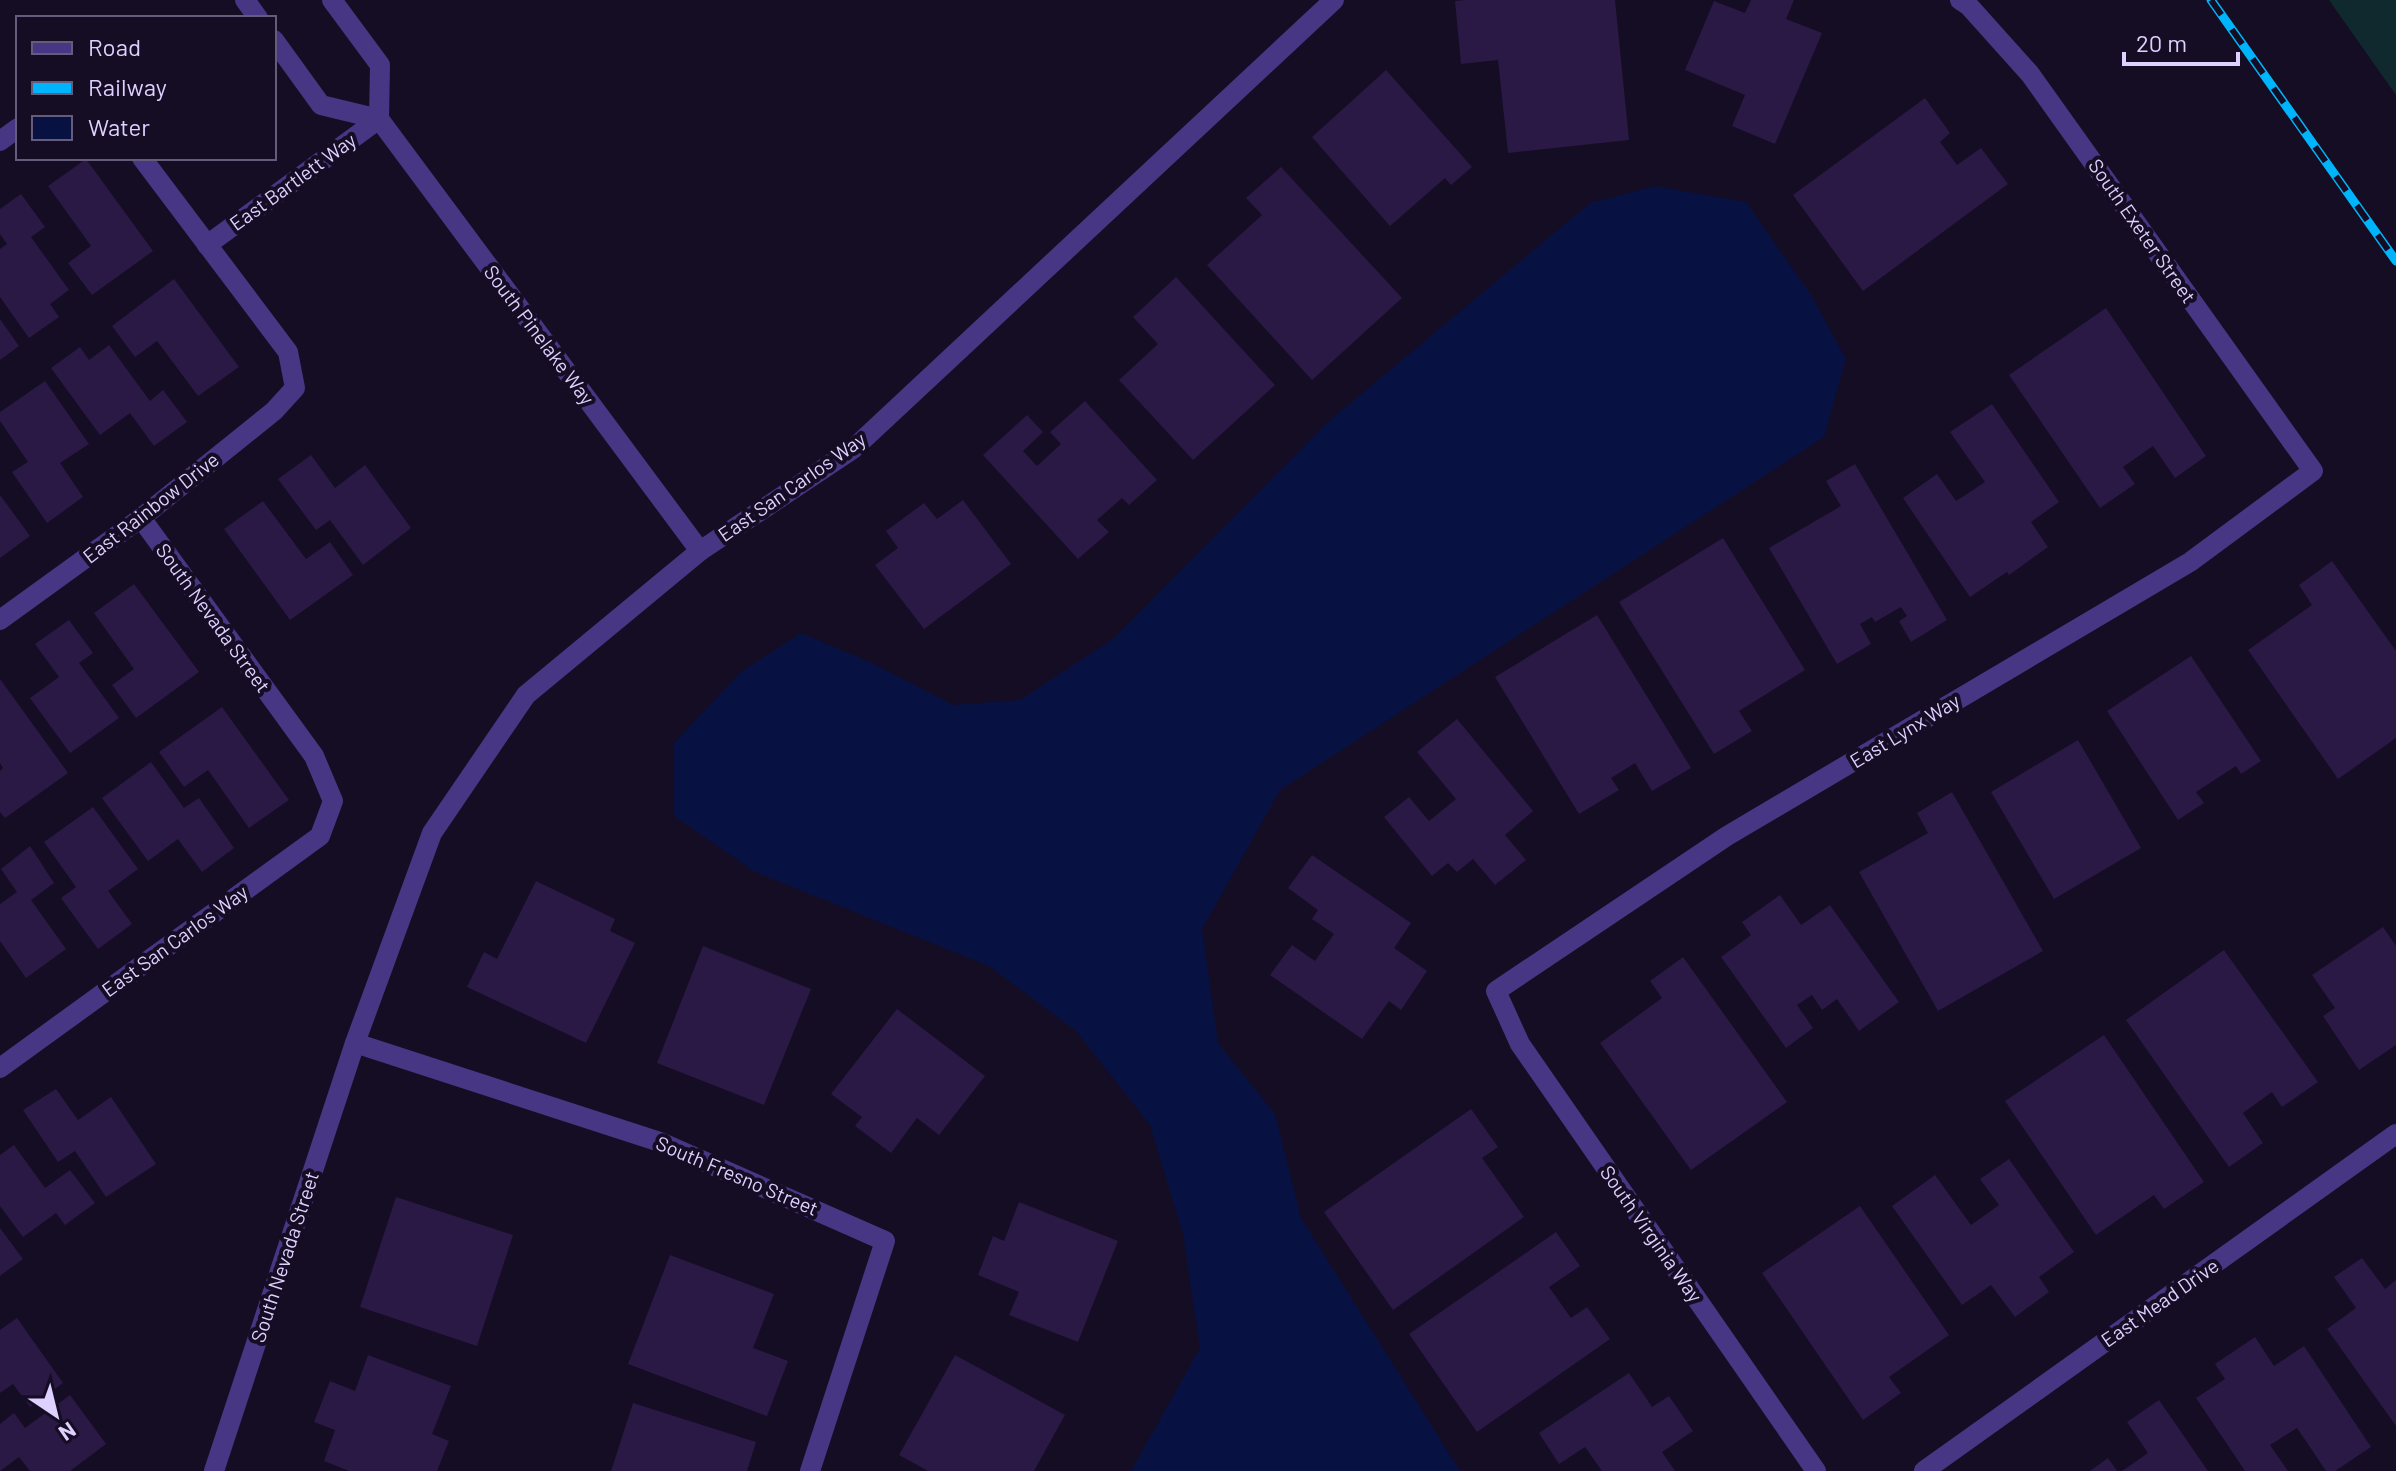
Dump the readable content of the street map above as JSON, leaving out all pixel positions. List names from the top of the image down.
{
  "streets": {
    "street": [
      "East Bartlett Way",
      "South Exeter Street",
      "South Pinelake Way",
      "East San Carlos Way",
      "East Rainbow Drive",
      "South Nevada Street",
      "East Lynx Way",
      "South Fresno Street",
      "South Virginia Way",
      "East Mead Drive"
    ]
  },
  "crossings": [
    ["East Bartlett Way", "South Pinelake Way"],
    ["East Bartlett Way", "East Rainbow Drive"],
    ["South Exeter Street", "East Lynx Way"],
    ["South Pinelake Way", "East San Carlos Way"],
    ["East San Carlos Way", "South Nevada Street"],
    ["East San Carlos Way", "South Fresno Street"],
    ["East Rainbow Drive", "South Nevada Street"],
    ["South Nevada Street", "South Fresno Street"],
    ["East Lynx Way", "South Virginia Way"]
  ],
  "legend": ["Road", "Railway", "Water"],
  "scale_bar": "20 m",
  "north": "bottom right"
}
